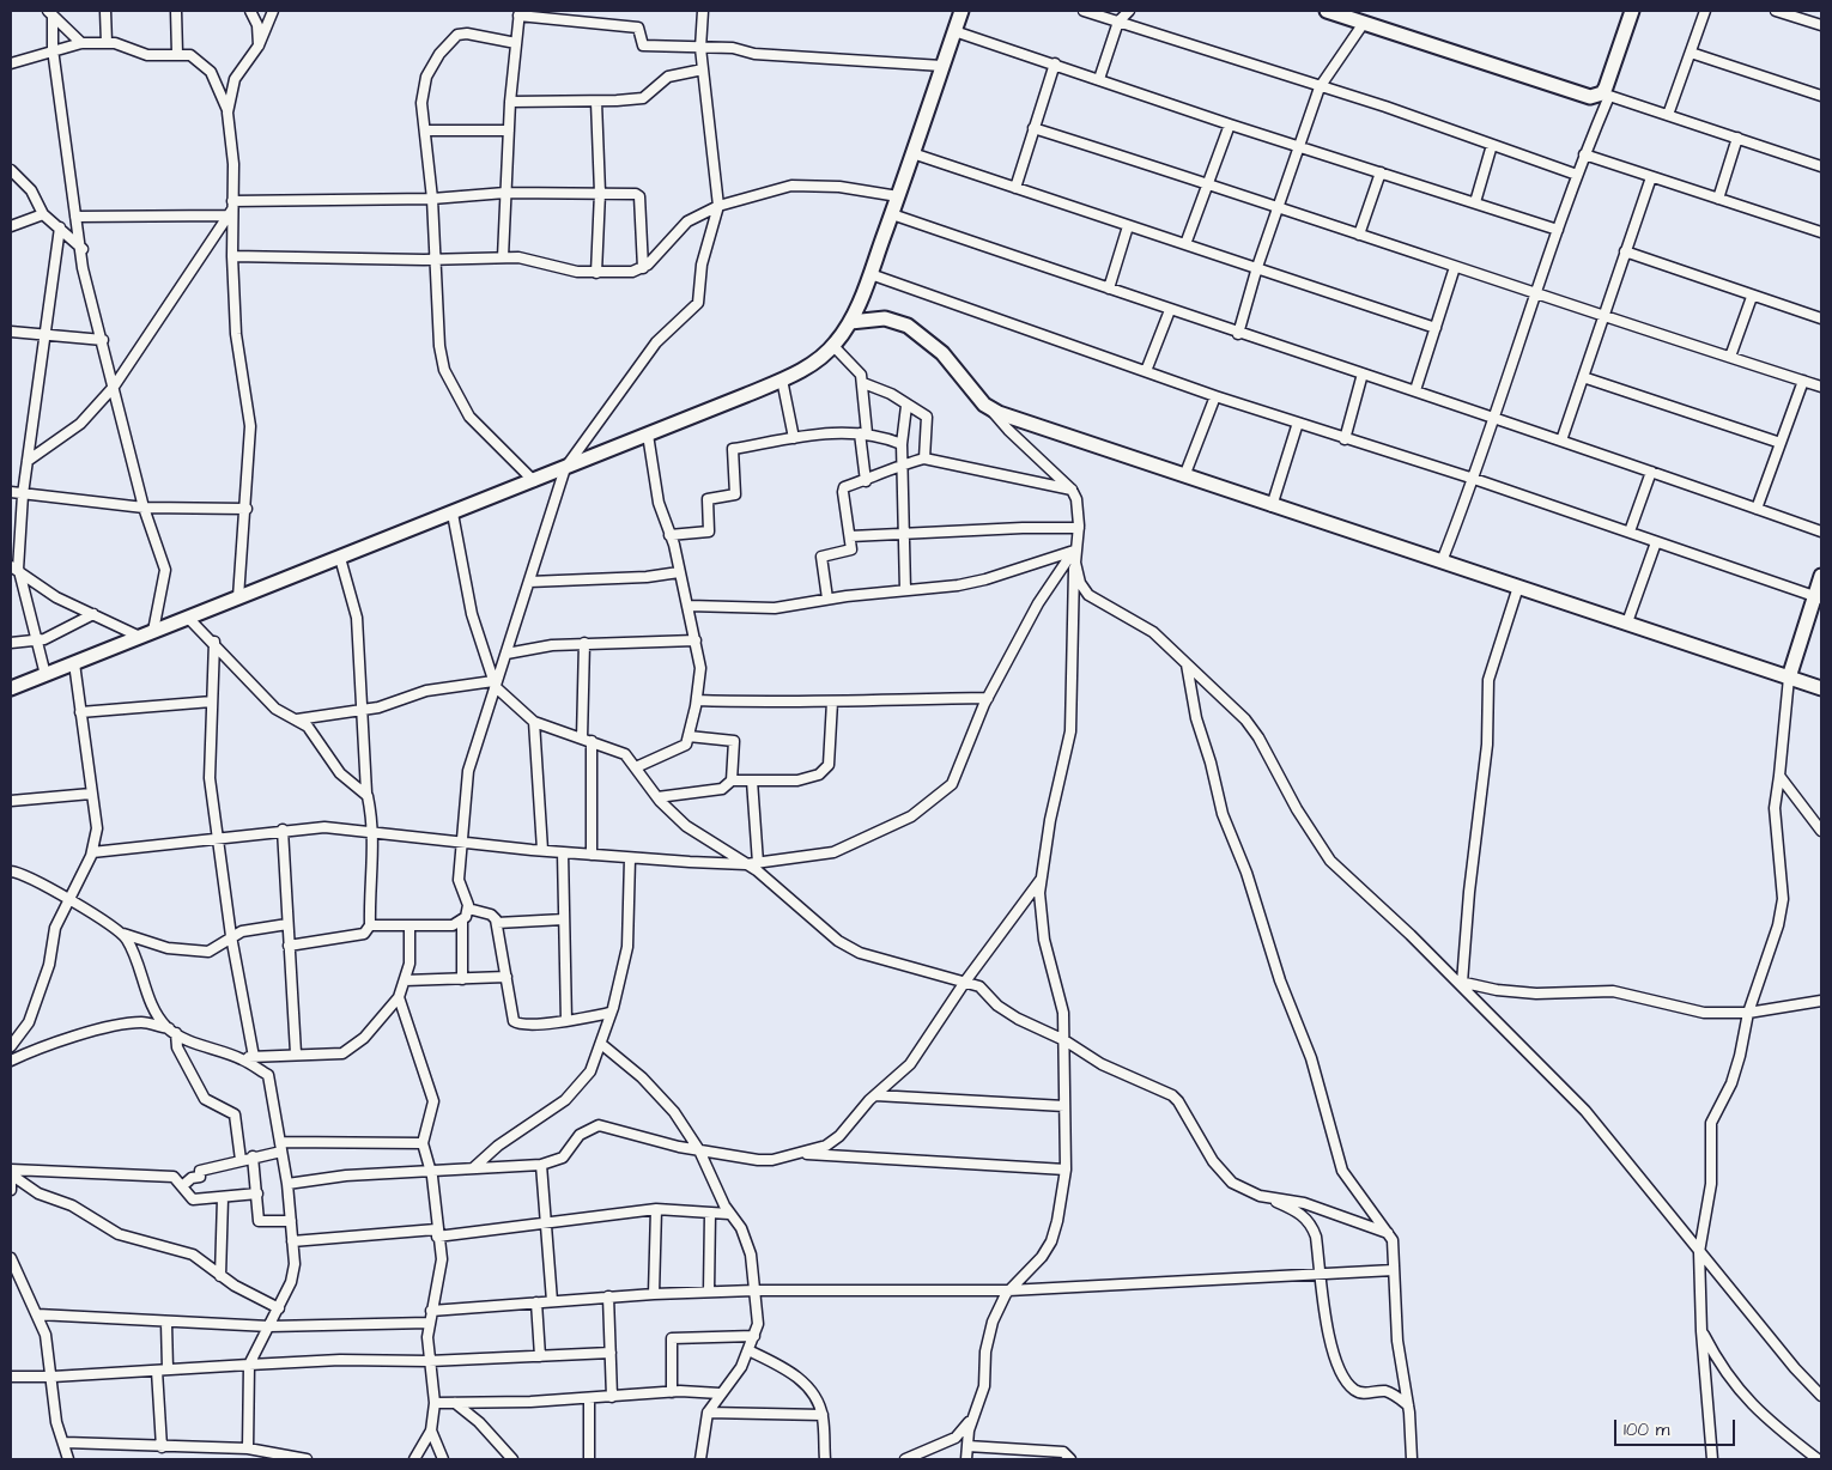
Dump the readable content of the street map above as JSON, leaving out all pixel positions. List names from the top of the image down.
{
  "scale_bar": "100 m"
}
